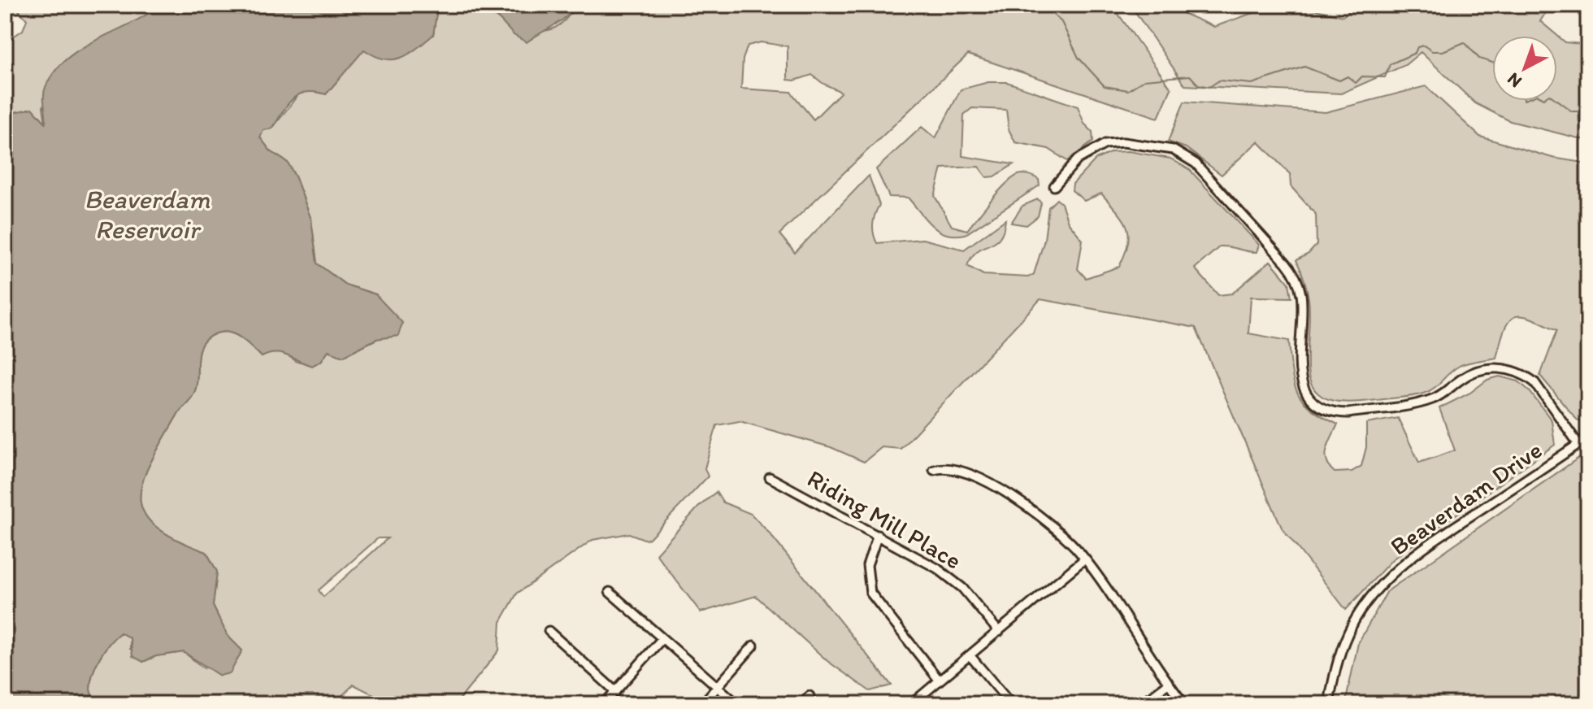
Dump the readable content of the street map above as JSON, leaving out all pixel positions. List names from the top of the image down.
{
  "streets": {
    "street": ["Beaverdam Drive", "Riding Mill Place"]
  },
  "water": ["Beaverdam Reservoir"],
  "north": "bottom left"
}
